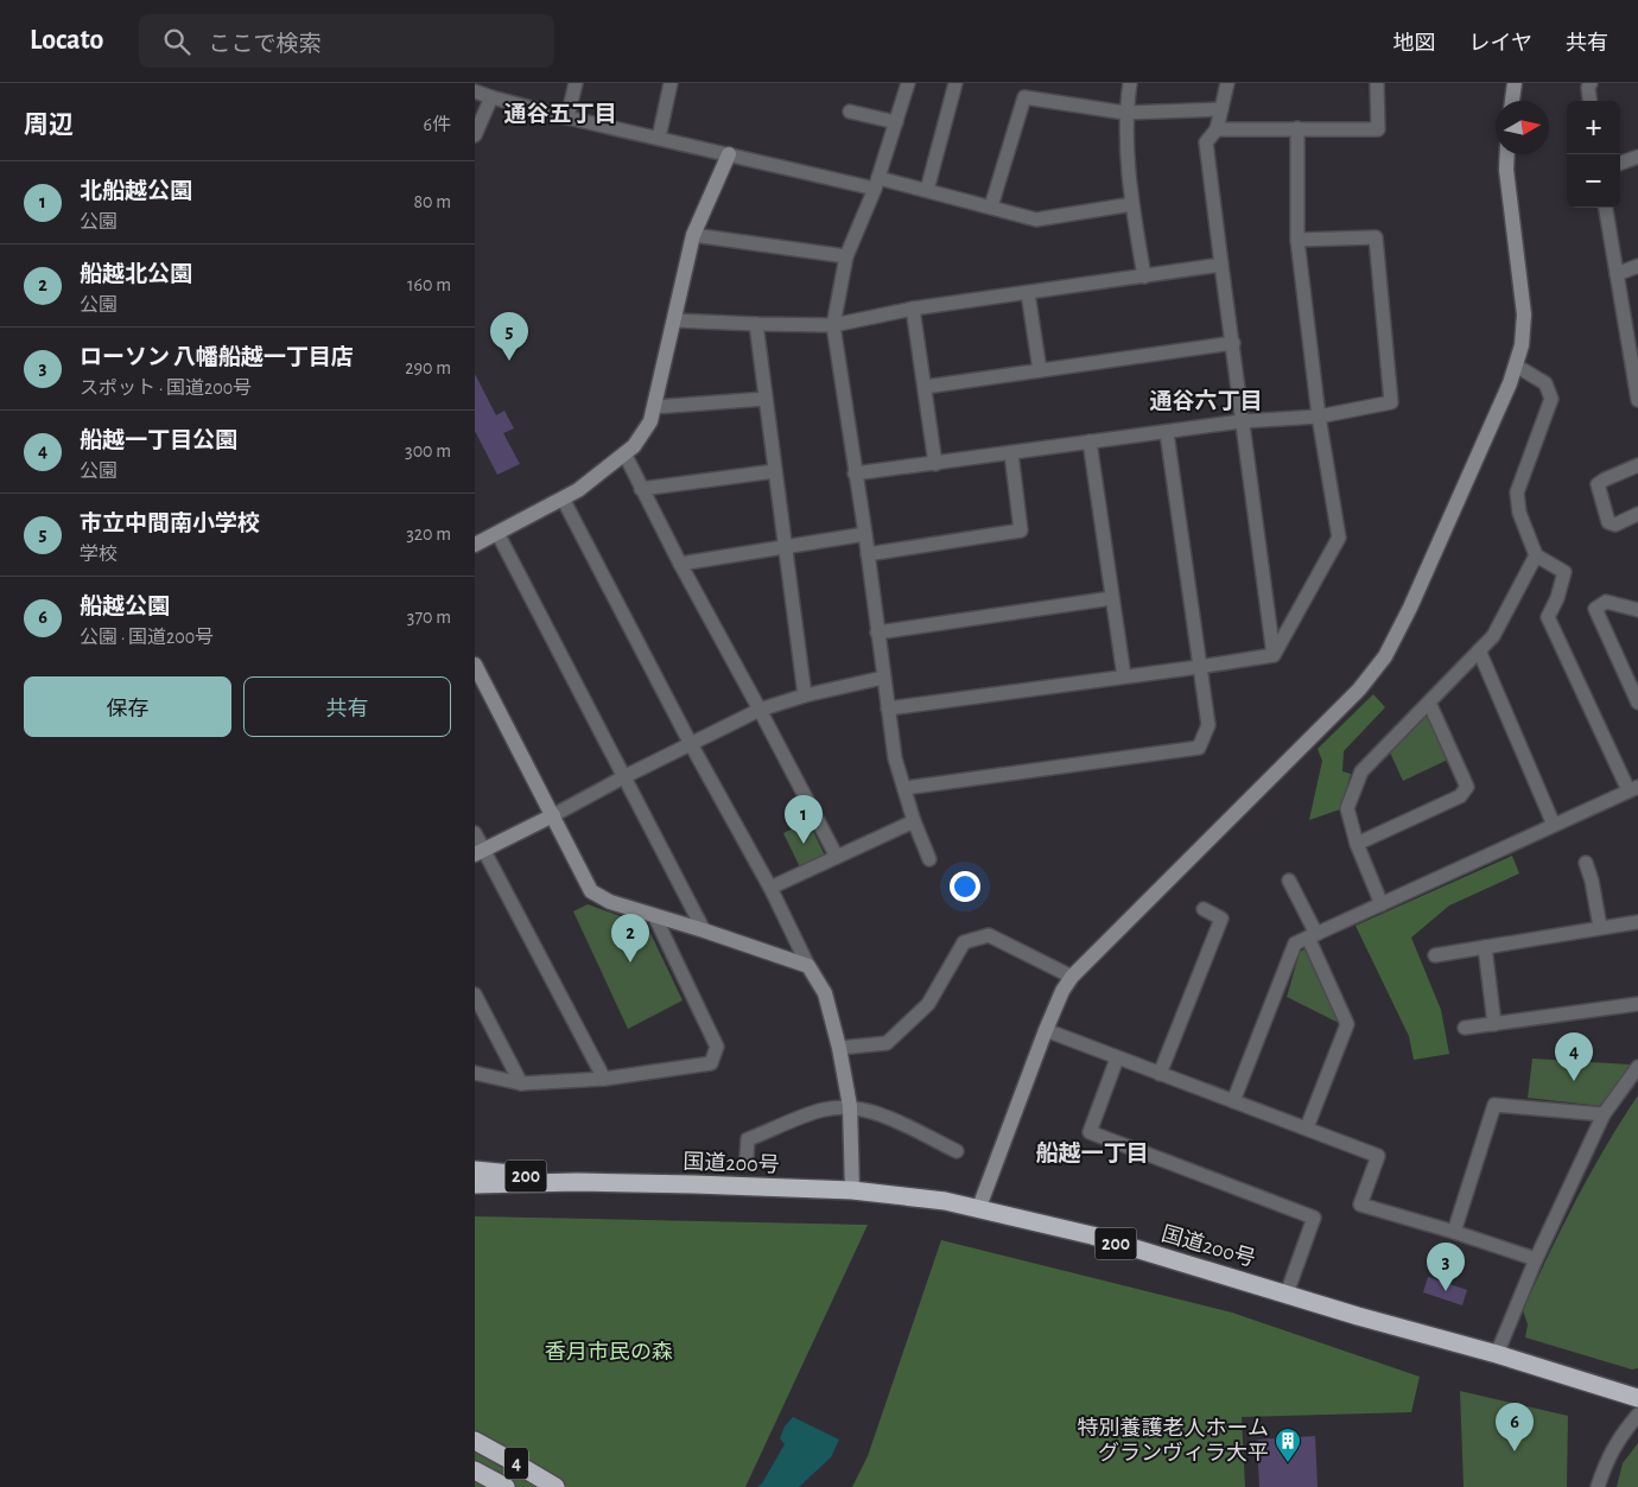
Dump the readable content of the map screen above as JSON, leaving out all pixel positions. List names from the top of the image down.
{
  "streets": {
    "highway": ["国道200号", "200", "4"]
  },
  "districts": ["通谷五丁目", "通谷六丁目", "船越一丁目"],
  "parks": ["香月市民の森"],
  "places": {
    "building": ["特別養護老人ホーム グランヴィラ大平"]
  },
  "north": "right",
  "page": {
    "header": "Locato",
    "search": "ここで検索",
    "nav": ["地図", "レイヤ", "共有"],
    "heading": ["周辺", "6件"],
    "map_buttons": ["+", "−"],
    "list": [
      {
        "mark": "1",
        "name": "北船越公園",
        "note": "公園",
        "value": "80 m"
      },
      {
        "mark": "2",
        "name": "船越北公園",
        "note": "公園",
        "value": "160 m"
      },
      {
        "mark": "3",
        "name": "ローソン 八幡船越一丁目店",
        "note": "スポット · 国道200号",
        "value": "290 m"
      },
      {
        "mark": "4",
        "name": "船越一丁目公園",
        "note": "公園",
        "value": "300 m"
      },
      {
        "mark": "5",
        "name": "市立中間南小学校",
        "note": "学校",
        "value": "320 m"
      },
      {
        "mark": "6",
        "name": "船越公園",
        "note": "公園 · 国道200号",
        "value": "370 m"
      }
    ],
    "pins": [
      "5",
      "1",
      "2",
      "4",
      "3",
      "6"
    ],
    "buttons": ["保存", "共有"]
  }
}
